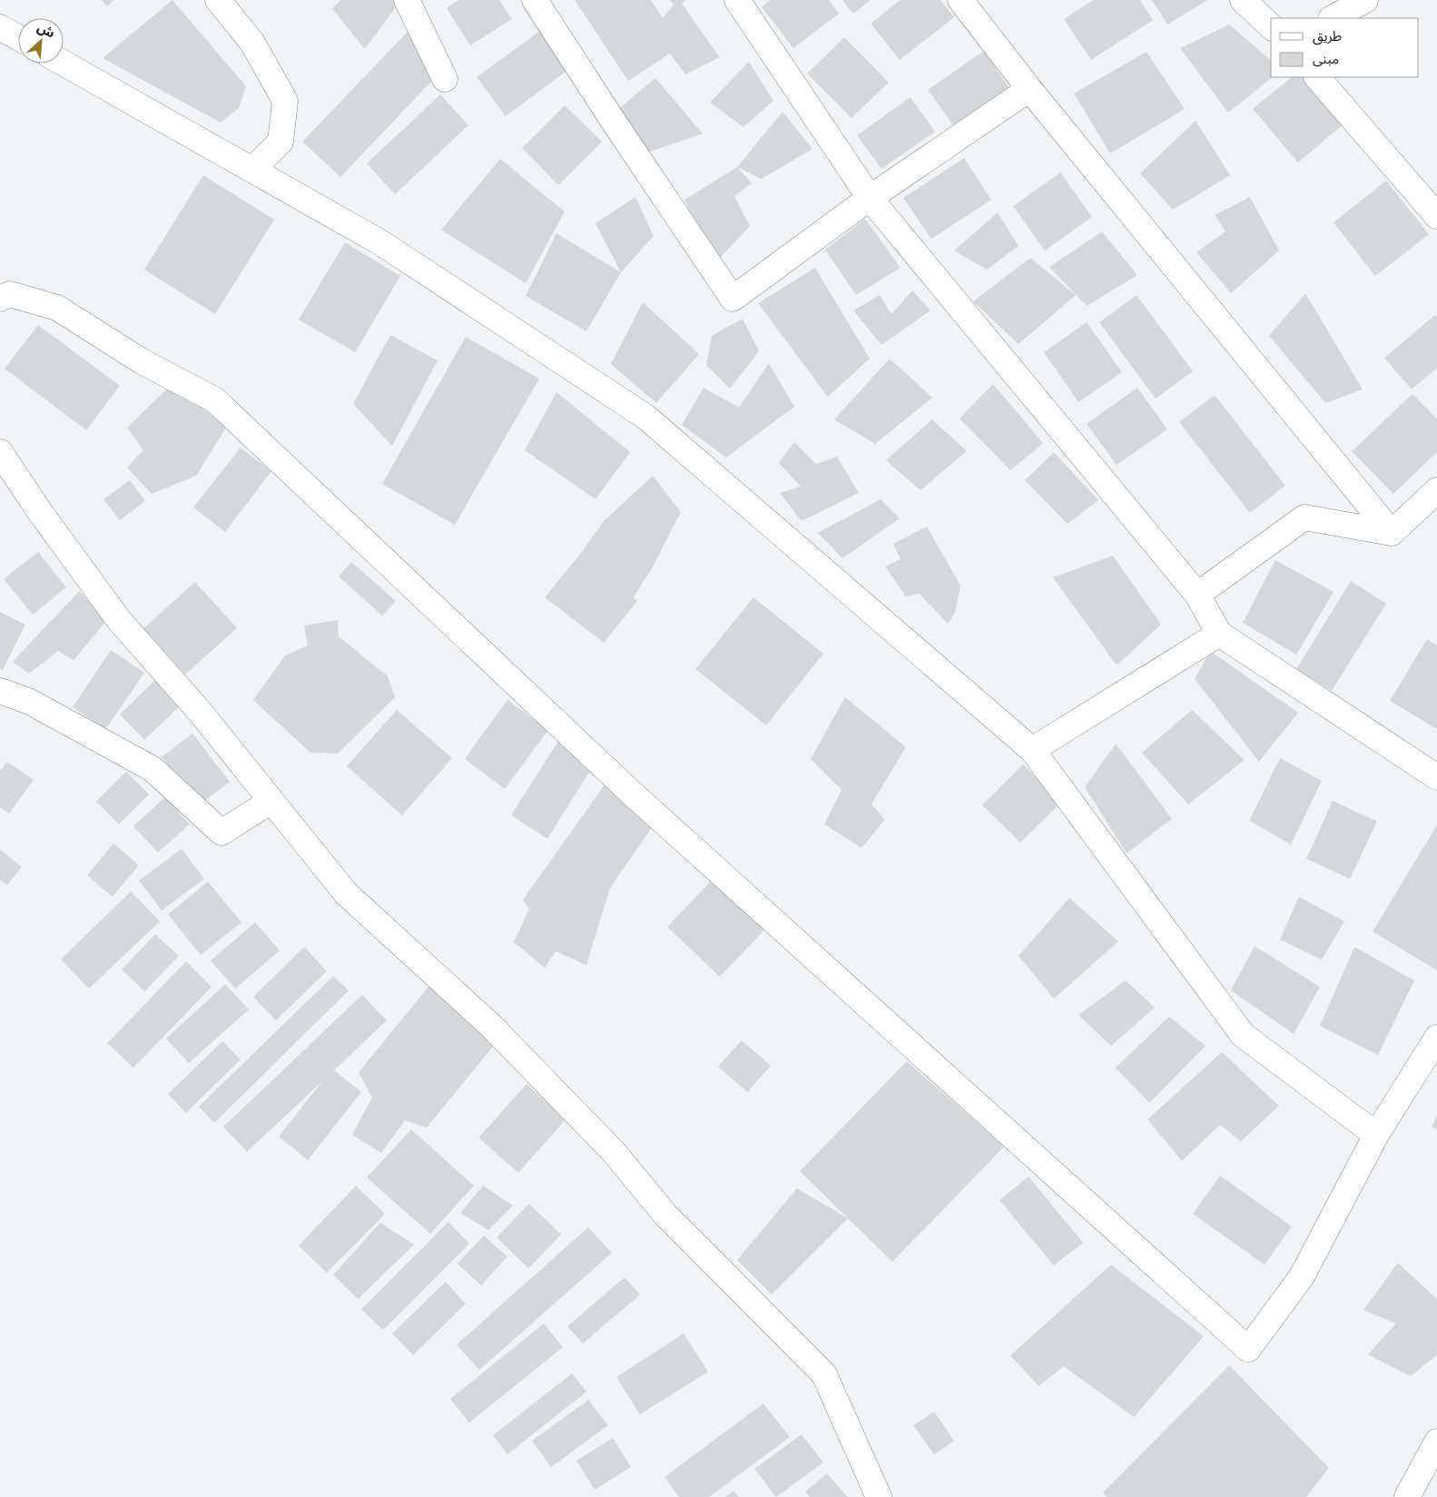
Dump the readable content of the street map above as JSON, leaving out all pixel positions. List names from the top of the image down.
{
  "legend": ["طريق", "مبنى"],
  "north": "top right"
}
